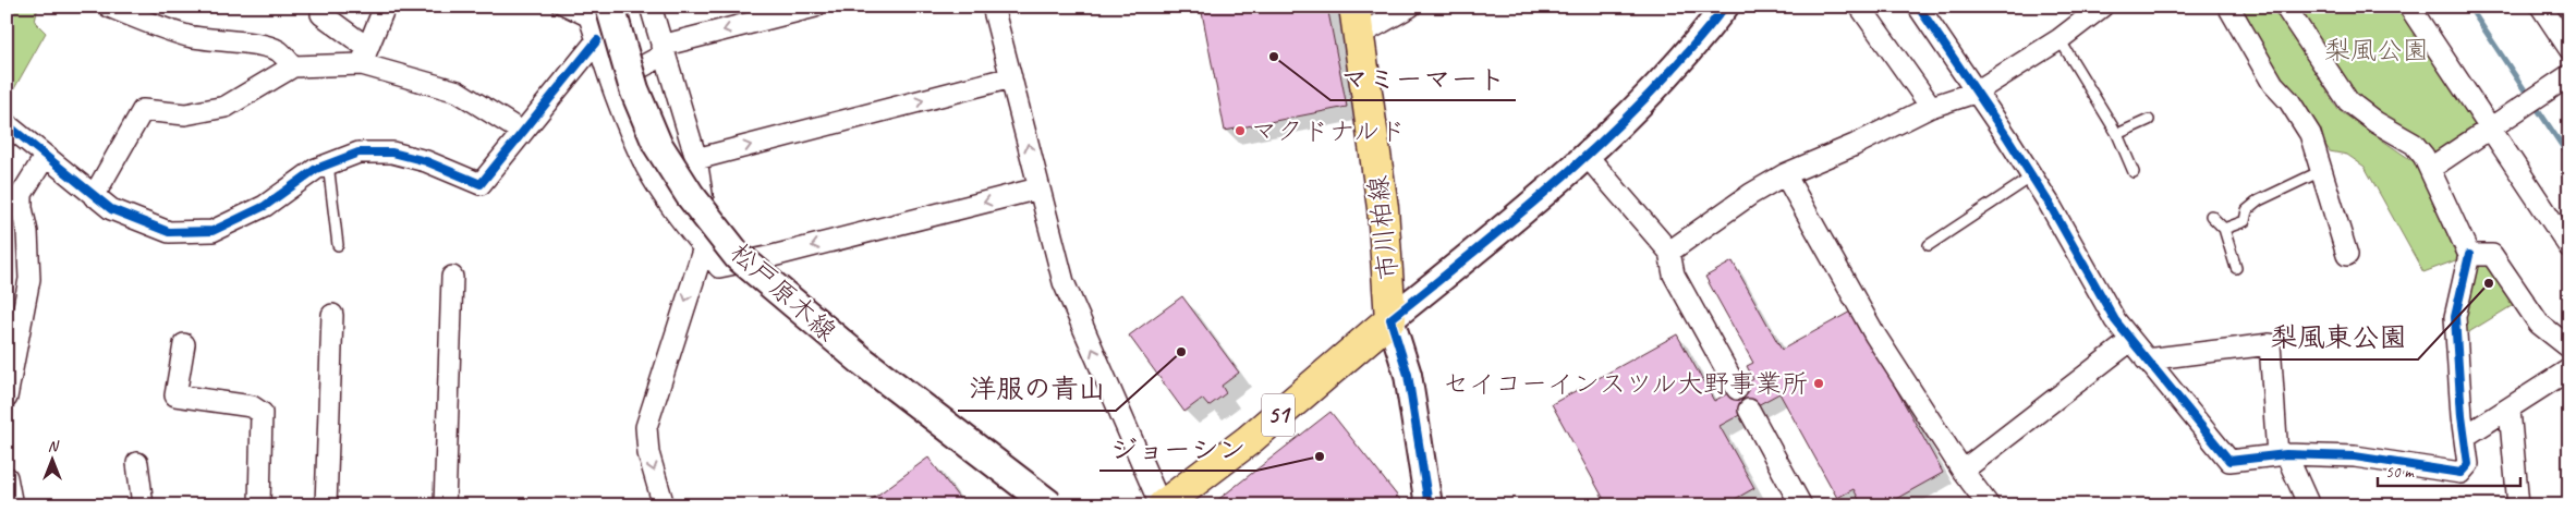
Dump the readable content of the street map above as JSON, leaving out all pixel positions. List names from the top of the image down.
{
  "streets": {
    "main road": ["市川柏線", "松戸原木線", "51"]
  },
  "crossings": [
    ["市川柏線", "51"]
  ],
  "parks": ["梨風公園"],
  "places": [
    "マミーマート",
    "マクドナルド",
    "梨風東公園",
    "洋服の青山",
    "セイコーインスツル大野事業所",
    "ジョーシン"
  ],
  "scale_bar": "50 m",
  "north": "top"
}
